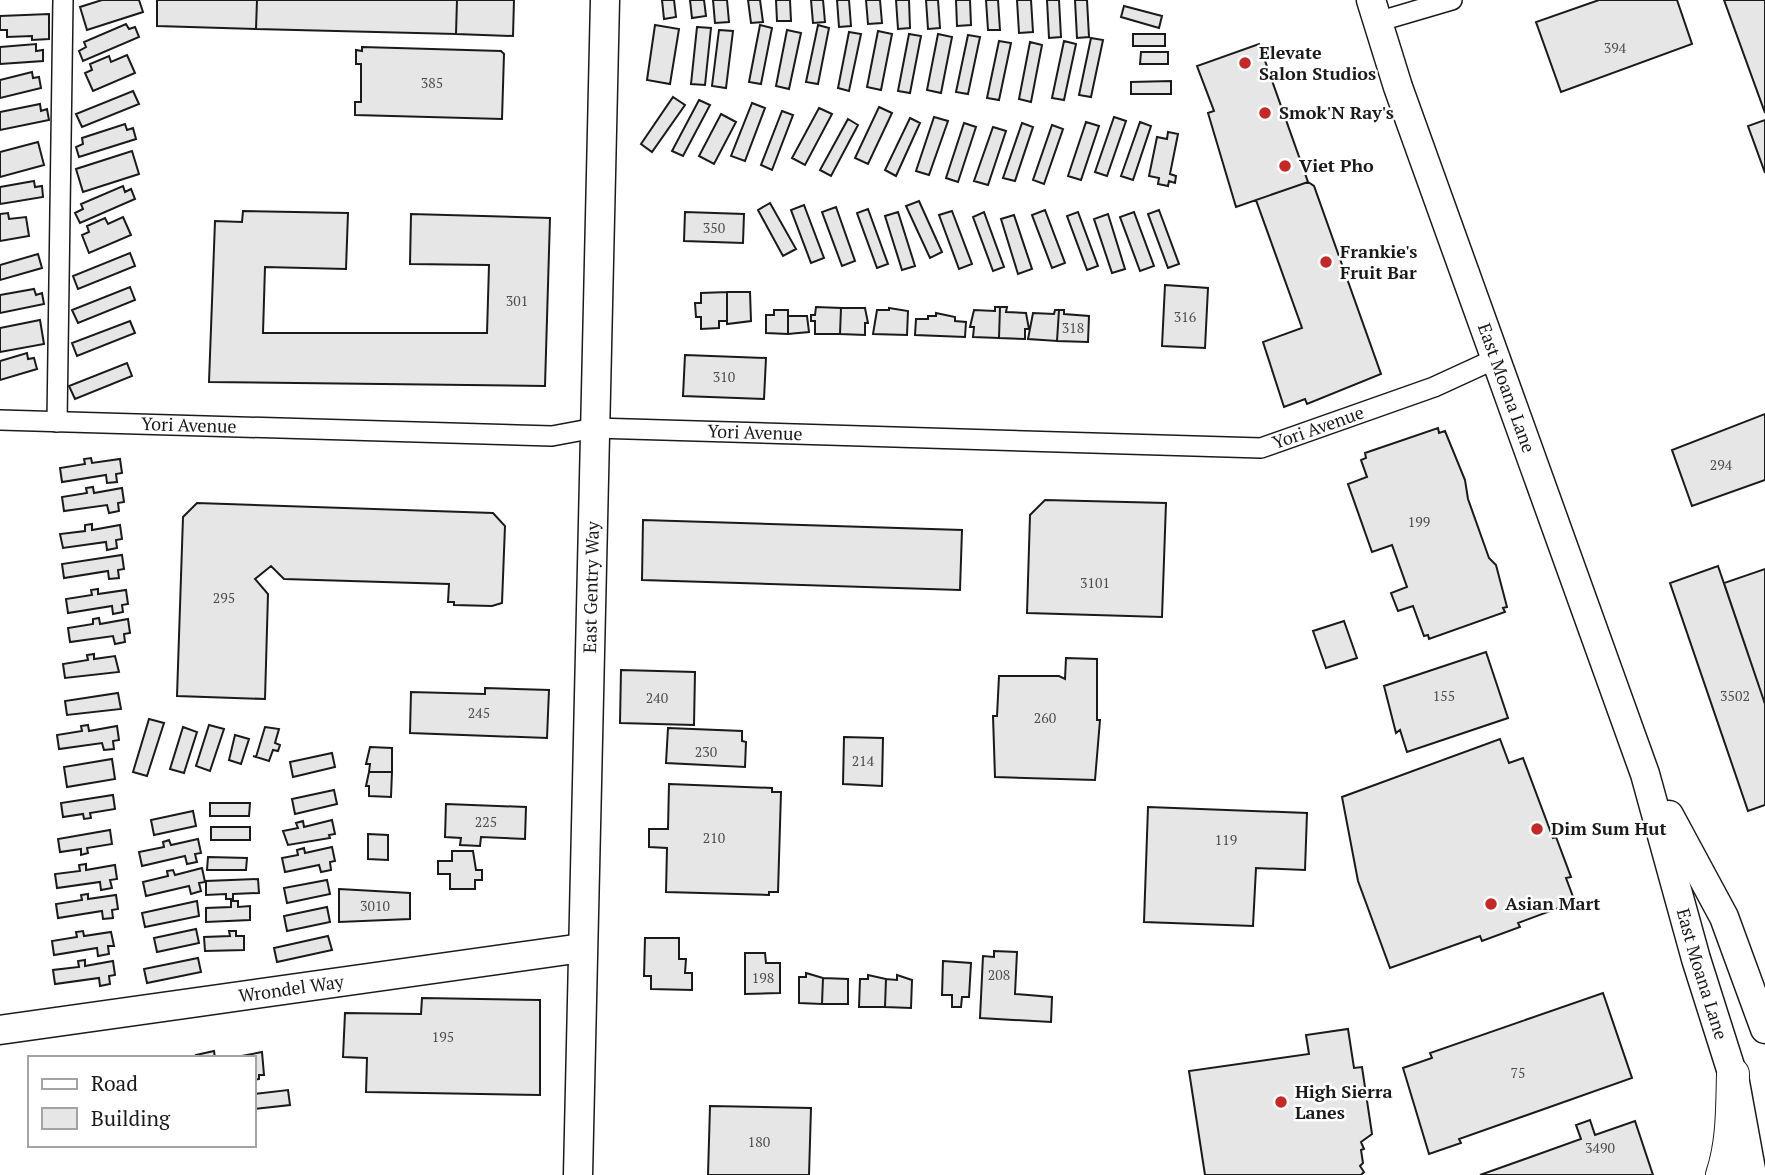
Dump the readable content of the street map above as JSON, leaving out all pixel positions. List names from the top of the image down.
{
  "streets": {
    "street": [
      "East Moana Lane",
      "Yori Avenue",
      "East Gentry Way",
      "Wrondel Way"
    ]
  },
  "crossings": [
    ["East Moana Lane", "Yori Avenue"],
    ["Yori Avenue", "East Gentry Way"],
    ["East Gentry Way", "Wrondel Way"]
  ],
  "places": [
    "Elevate Salon Studios",
    "Smok'N Ray's",
    "Viet Pho",
    "Frankie's Fruit Bar",
    "Dim Sum Hut",
    "Asian Mart",
    "High Sierra Lanes"
  ],
  "house_numbers": [
    "394",
    "385",
    "350",
    "301",
    "316",
    "318",
    "310",
    "294",
    "199",
    "3101",
    "295",
    "155",
    "3502",
    "240",
    "245",
    "260",
    "230",
    "214",
    "225",
    "210",
    "119",
    "3010",
    "208",
    "198",
    "195",
    "75",
    "180",
    "3490"
  ],
  "legend": ["Road", "Building"]
}
